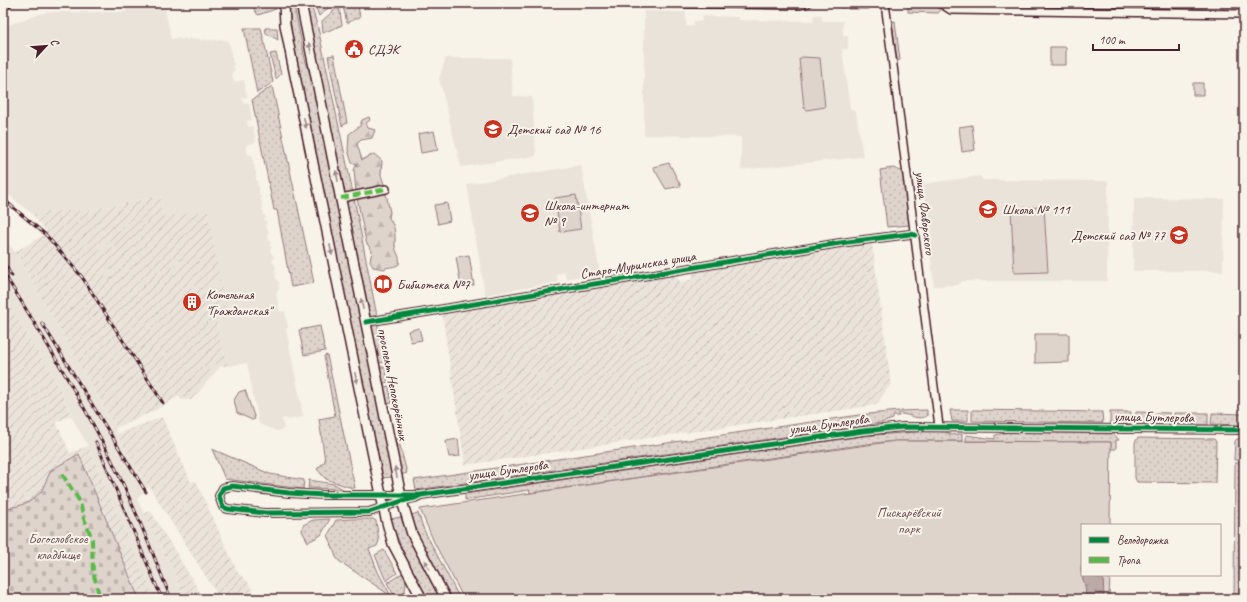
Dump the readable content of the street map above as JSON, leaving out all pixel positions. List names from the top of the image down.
{
  "streets": {
    "main road": ["проспект Непокорённых"],
    "street": ["улица Фаворского", "Старо-Муринская улица", "улица Бутлерова"]
  },
  "crossings": [
    ["улица Фаворского", "Старо-Муринская улица"],
    ["улица Фаворского", "улица Бутлерова"],
    ["Старо-Муринская улица", "проспект Непокорённых"],
    ["проспект Непокорённых", "улица Бутлерова"]
  ],
  "parks": ["Пискарёвский парк", "Богословское кладбище"],
  "places": {
    "public building": ["СДЭК"],
    "school or university": [
      "Детский сад № 16",
      "Школа № 111",
      "Школа-интернат № 9",
      "Детский сад № 77"
    ],
    "library": ["Бибиотека №7"],
    "building": ["Котельная \"Гражданская\""]
  },
  "legend": ["Велодорожка", "Тропа"],
  "scale_bar": "100 m",
  "north": "top right"
}
